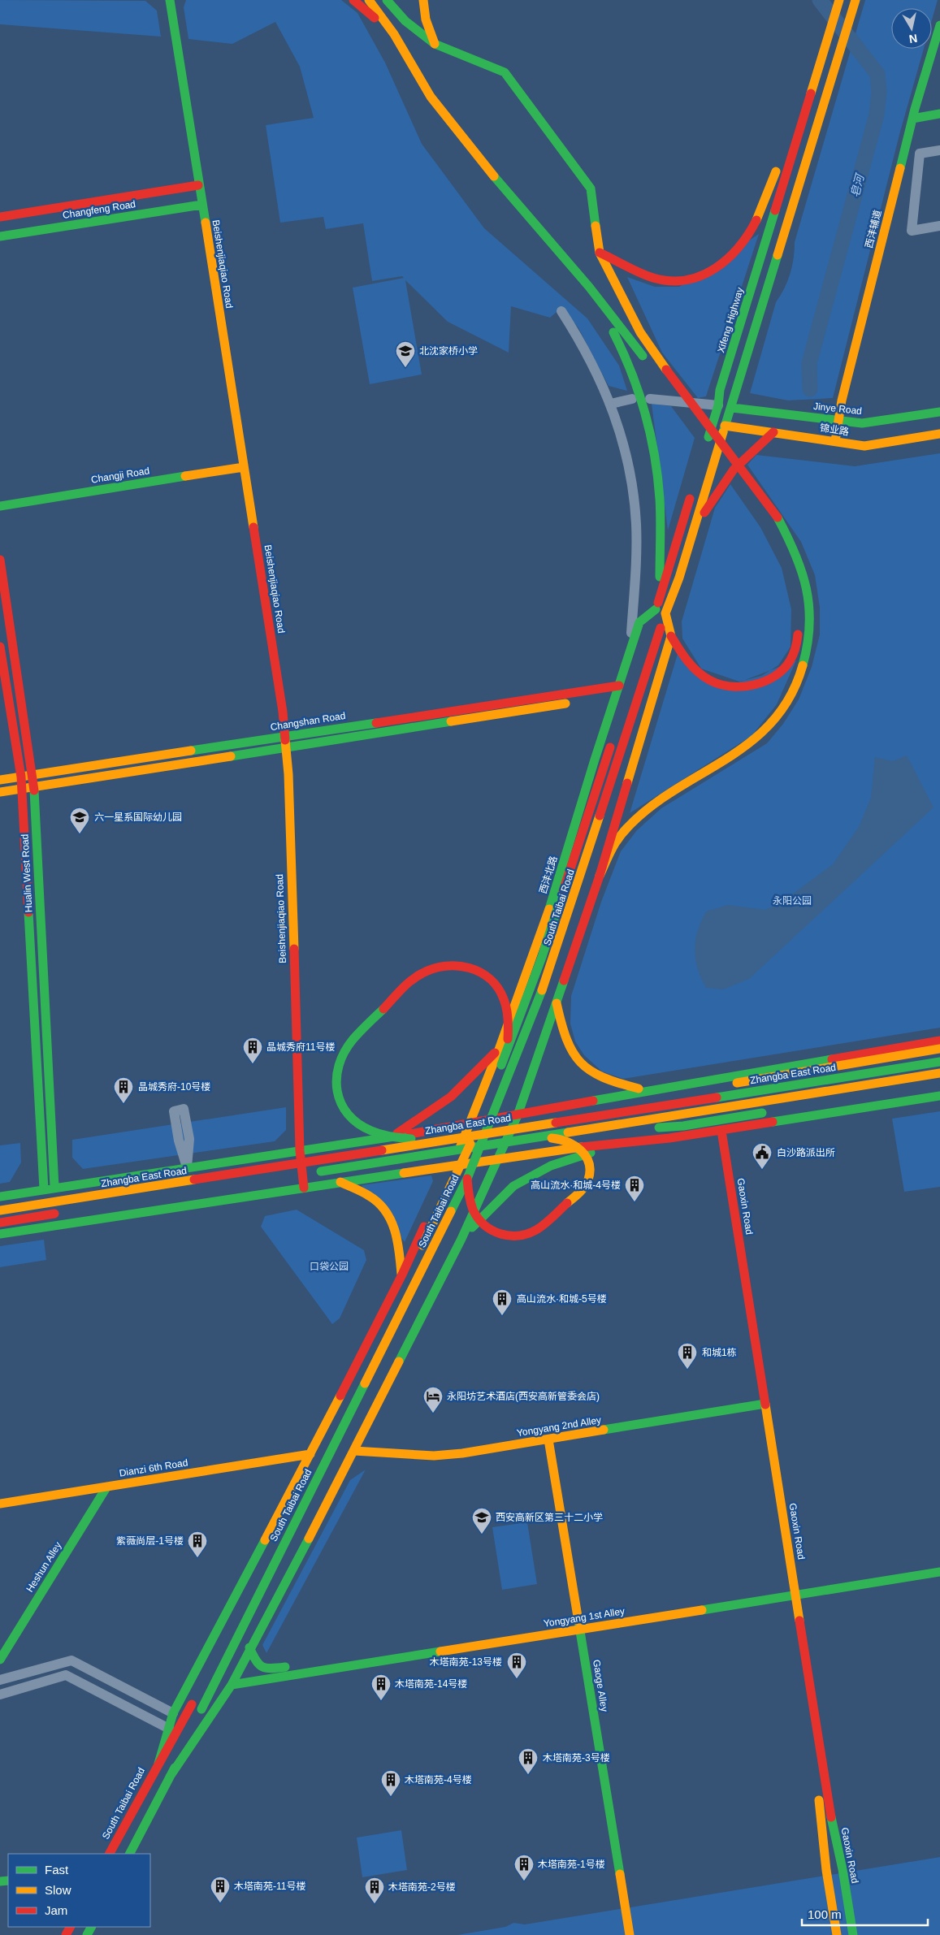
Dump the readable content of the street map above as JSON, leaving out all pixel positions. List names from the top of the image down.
{
  "streets": {
    "main road": [
      "Changfeng Road",
      "西沣辅道",
      "Beishenjiaqiao Road",
      "Xifeng Highway",
      "Jinye Road",
      "锦业路",
      "Changji Road",
      "Changshan Road",
      "Hualin West Road",
      "西沣北路",
      "South Taibai Road",
      "Zhangba East Road",
      "Gaoxin Road",
      "Yongyang 2nd Alley",
      "Dianzi 6th Road",
      "Heshun Alley",
      "Yongyang 1st Alley",
      "Gaoge Alley"
    ]
  },
  "crossings": [
    ["Changfeng Road", "Beishenjiaqiao Road"],
    ["西沣辅道", "Jinye Road"],
    ["西沣辅道", "锦业路"],
    ["Beishenjiaqiao Road", "Changji Road"],
    ["Beishenjiaqiao Road", "Changshan Road"],
    ["Changshan Road", "Hualin West Road"],
    ["Changshan Road", "西沣北路"],
    ["西沣北路", "South Taibai Road"],
    ["South Taibai Road", "Yongyang 2nd Alley"],
    ["South Taibai Road", "Dianzi 6th Road"],
    ["South Taibai Road", "Yongyang 1st Alley"],
    ["Gaoxin Road", "Yongyang 2nd Alley"],
    ["Gaoxin Road", "Yongyang 1st Alley"],
    ["Yongyang 2nd Alley", "Gaoge Alley"],
    ["Dianzi 6th Road", "Heshun Alley"],
    ["Yongyang 1st Alley", "Gaoge Alley"]
  ],
  "water": ["皂河"],
  "parks": ["永阳公园", "口袋公园"],
  "places": {
    "school or university": ["北沈家桥小学", "六一星系国际幼儿园", "西安高新区第三十二小学"],
    "building": [
      "晶城秀府11号楼",
      "晶城秀府-10号楼",
      "高山流水·和城-4号楼",
      "高山流水·和城-5号楼",
      "和城1栋",
      "紫薇尚层-1号楼",
      "木塔南苑-13号楼",
      "木塔南苑-14号楼",
      "木塔南苑-3号楼",
      "木塔南苑-4号楼",
      "木塔南苑-1号楼",
      "木塔南苑-11号楼",
      "木塔南苑-2号楼"
    ],
    "public building": ["白沙路派出所"],
    "hotel": ["永阳坊艺术酒店(西安高新管委会店)"]
  },
  "legend": ["Fast", "Slow", "Jam"],
  "scale_bar": "100 m",
  "north": "bottom"
}
